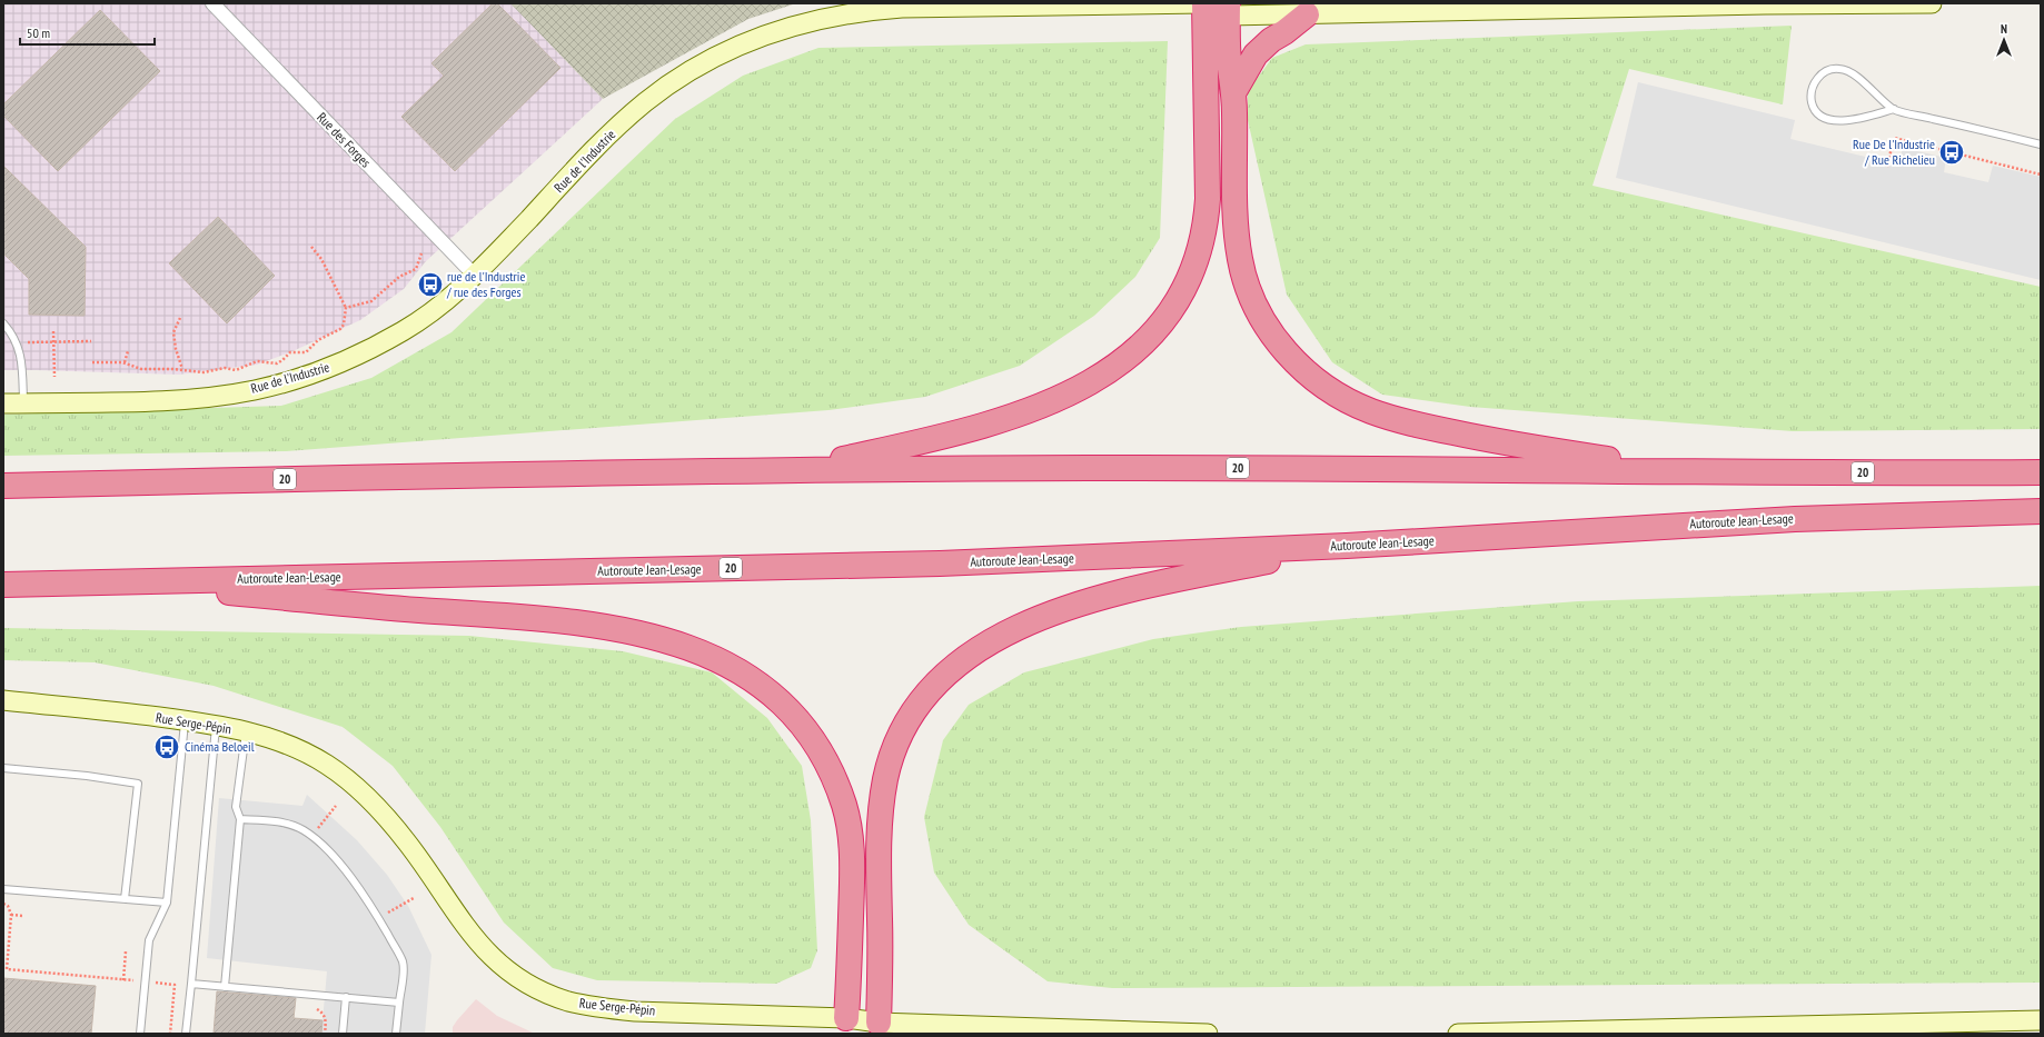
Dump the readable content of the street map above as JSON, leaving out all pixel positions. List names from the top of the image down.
{
  "streets": {
    "highway": ["20", "Autoroute Jean-Lesage"],
    "street": ["Rue des Forges", "Rue de l'Industrie", "Rue Serge-Pépin"]
  },
  "crossings": [
    ["Rue des Forges", "Rue de l'Industrie"]
  ],
  "places": {
    "bus stop": ["Rue De l'Industrie / Rue Richelieu", "rue de l'Industrie / rue des Forges", "Cinéma Beloeil"]
  },
  "scale_bar": "50 m",
  "north": "top"
}
